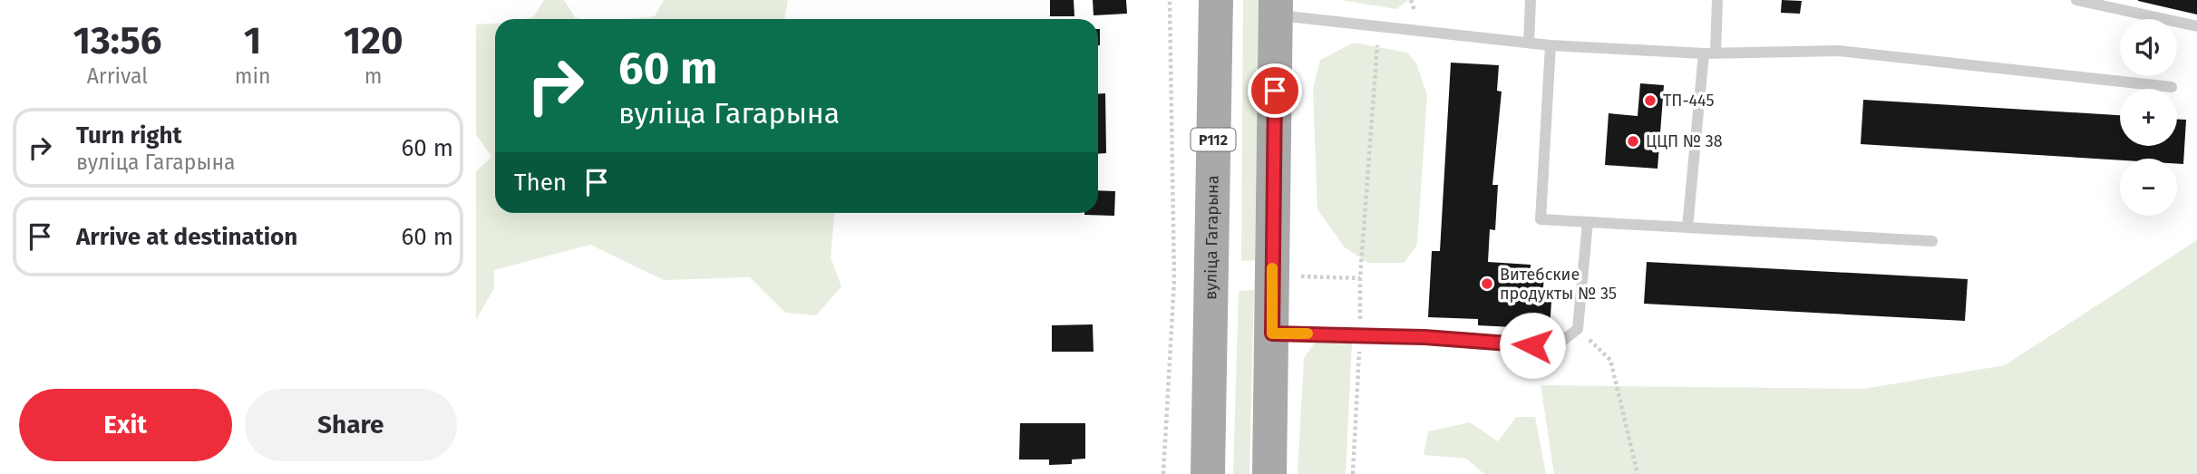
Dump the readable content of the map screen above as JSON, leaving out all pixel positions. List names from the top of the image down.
{
  "streets": {
    "main road": ["Р112", "вуліца Гагарына"]
  },
  "places": ["ТП-445", "ЦЦП № 38", "Витебские продукты № 35"],
  "page": {
    "eta": [
      "13:56",
      "Arrival",
      "1",
      "min",
      "120",
      "m"
    ],
    "map_buttons": ["+", "−"],
    "turn": ["60 m", "вуліца Гагарына"],
    "list": [
      {
        "name": "Turn right",
        "note": "вуліца Гагарына",
        "value": "60 m"
      },
      {
        "name": "Arrive at destination",
        "value": "60 m"
      }
    ],
    "then": "Then",
    "buttons": ["Exit", "Share"]
  }
}
